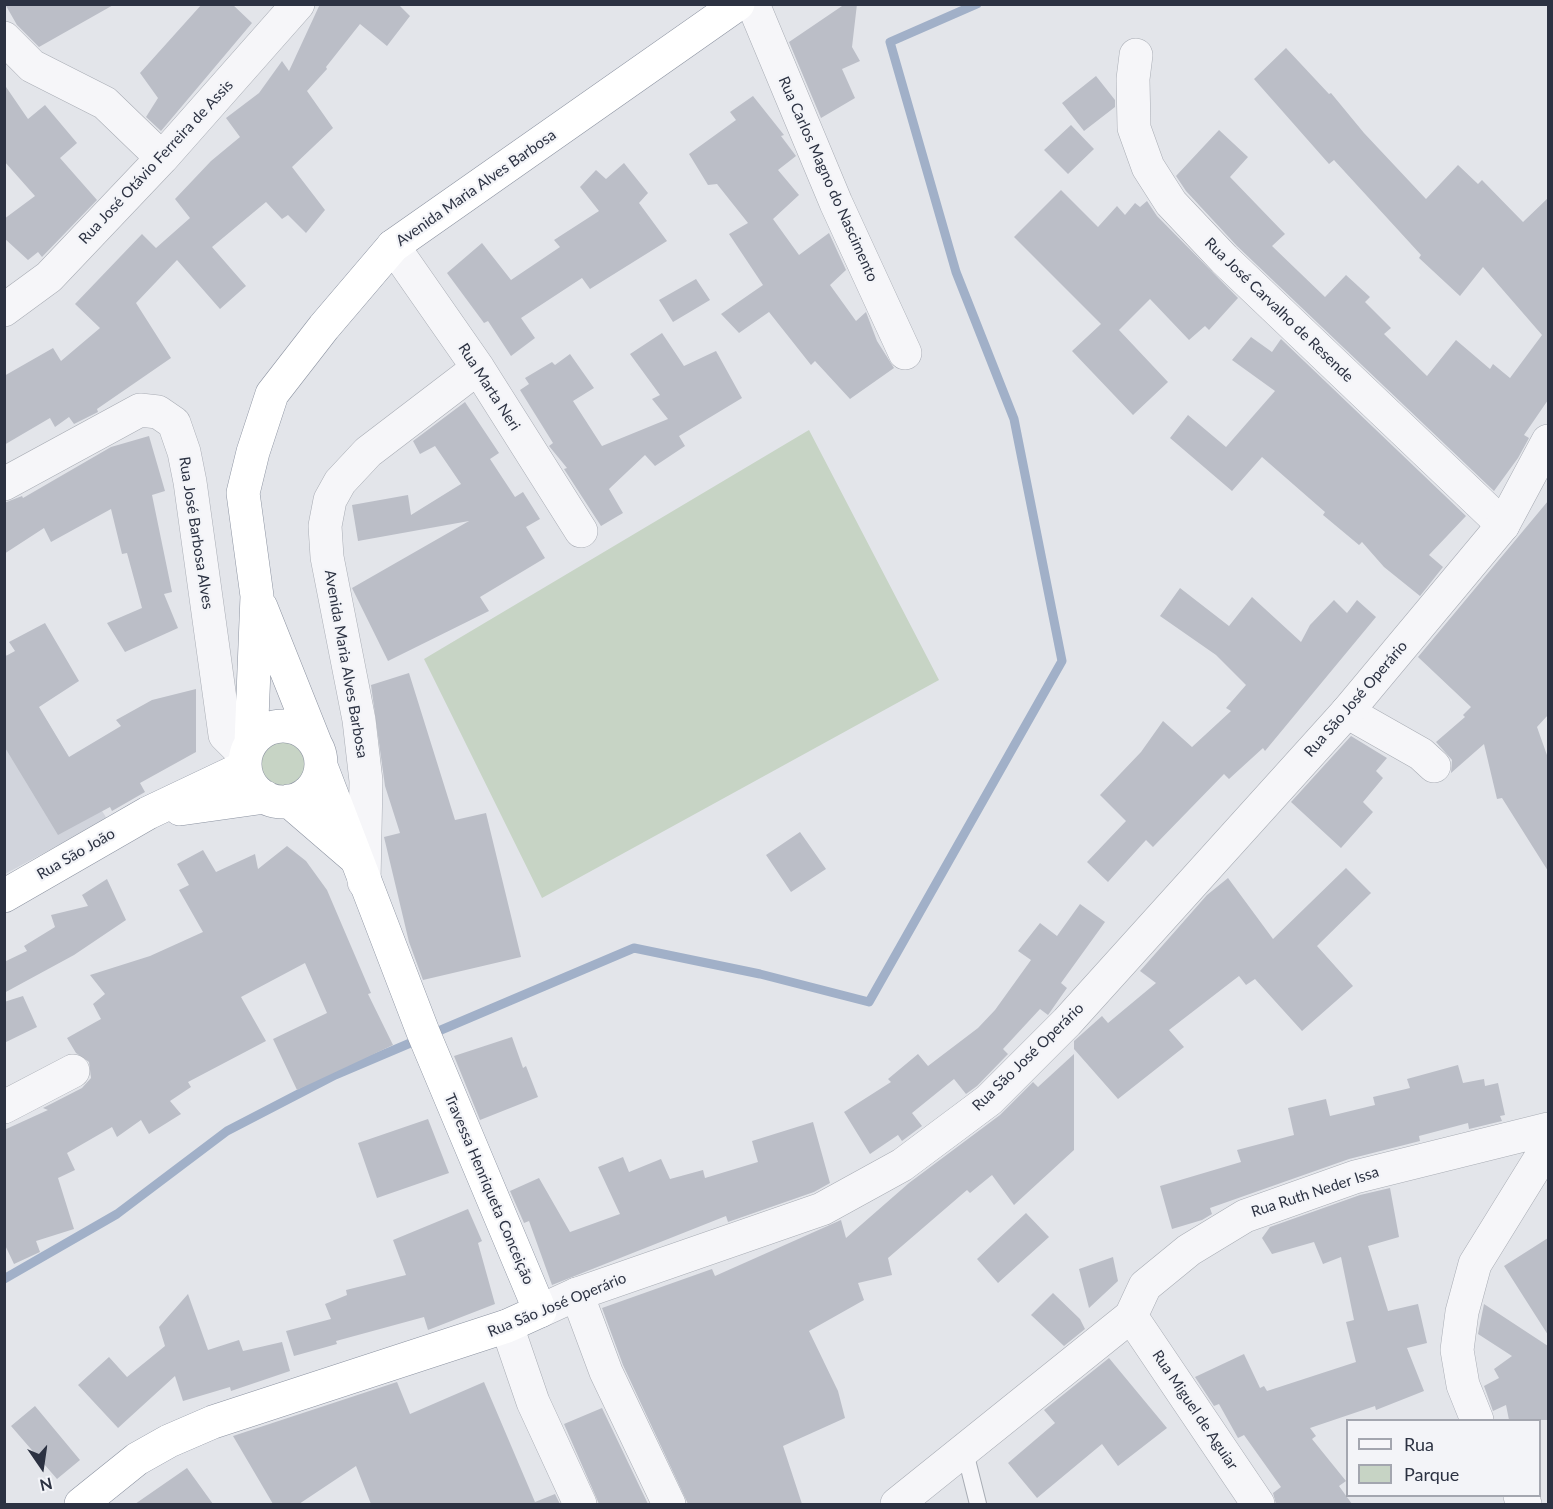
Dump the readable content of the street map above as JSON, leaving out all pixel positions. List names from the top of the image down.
{
  "streets": {
    "highway": [
      "Avenida Maria Alves Barbosa",
      "Rua São José Operário",
      "Rua São João",
      "Travessa Henriqueta Conceição"
    ],
    "street": [
      "Rua José Otávio Ferreira de Assis",
      "Rua Carlos Magno do Nascimento",
      "Rua José Carvalho de Resende",
      "Rua Marta Neri",
      "Rua José Barbosa Alves",
      "Rua Ruth Neder Issa",
      "Rua Miguel de Aguiar"
    ]
  },
  "crossings": [
    ["Avenida Maria Alves Barbosa", "Rua Marta Neri"],
    ["Avenida Maria Alves Barbosa", "Rua José Barbosa Alves"],
    ["Avenida Maria Alves Barbosa", "Rua São João"],
    ["Avenida Maria Alves Barbosa", "Travessa Henriqueta Conceição"],
    ["Rua José Carvalho de Resende", "Rua São José Operário"],
    ["Rua José Barbosa Alves", "Rua São João"],
    ["Rua São José Operário", "Travessa Henriqueta Conceição"],
    ["Rua Ruth Neder Issa", "Rua Miguel de Aguiar"]
  ],
  "legend": ["Rua", "Parque"],
  "north": "bottom"
}
